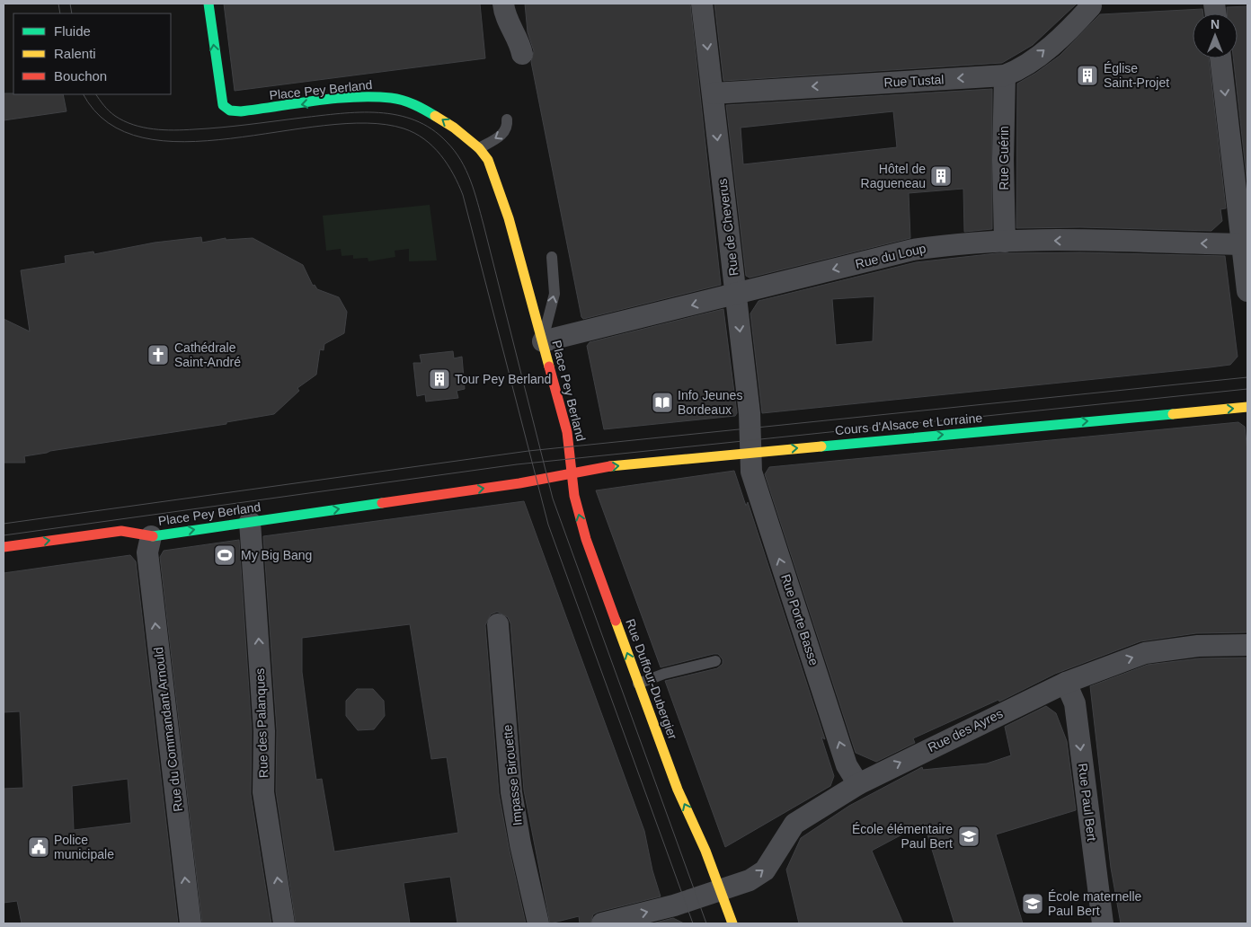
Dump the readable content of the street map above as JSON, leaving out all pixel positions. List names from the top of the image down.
{
  "streets": {
    "street": [
      "Rue Tustal",
      "Place Pey Berland",
      "Rue Guérin",
      "Rue de Cheverus",
      "Rue du Loup",
      "Cours d'Alsace et Lorraine",
      "Rue Porte Basse",
      "Rue Duffour-Dubergier",
      "Rue des Palanques",
      "Rue du Commandant Arnould",
      "Rue des Ayres",
      "Impasse Birouette",
      "Rue Paul Bert"
    ]
  },
  "crossings": [
    ["Rue Tustal", "Rue Guérin"],
    ["Rue Tustal", "Rue de Cheverus"],
    ["Place Pey Berland", "Rue du Loup"],
    ["Place Pey Berland", "Cours d'Alsace et Lorraine"],
    ["Place Pey Berland", "Rue Duffour-Dubergier"],
    ["Place Pey Berland", "Rue des Palanques"],
    ["Place Pey Berland", "Rue du Commandant Arnould"],
    ["Rue Guérin", "Rue du Loup"],
    ["Rue de Cheverus", "Rue du Loup"],
    ["Rue de Cheverus", "Cours d'Alsace et Lorraine"],
    ["Rue de Cheverus", "Rue Porte Basse"],
    ["Cours d'Alsace et Lorraine", "Rue Porte Basse"],
    ["Cours d'Alsace et Lorraine", "Rue Duffour-Dubergier"],
    ["Rue Porte Basse", "Rue des Ayres"],
    ["Rue Duffour-Dubergier", "Rue des Ayres"],
    ["Rue des Ayres", "Rue Paul Bert"]
  ],
  "one_way": [
    "Rue de Cheverus",
    "Rue du Loup",
    "Cours d'Alsace et Lorraine",
    "Rue Porte Basse",
    "Rue Duffour-Dubergier",
    "Rue des Palanques",
    "Rue du Commandant Arnould",
    "Rue des Ayres",
    "Rue Paul Bert"
  ],
  "places": {
    "building": ["Église Saint-Projet", "Hôtel de Ragueneau", "Tour Pey Berland"],
    "church": ["Cathédrale Saint-André"],
    "library": ["Info Jeunes Bordeaux"],
    "sports": ["My Big Bang"],
    "school or university": ["École élémentaire Paul Bert", "École maternelle Paul Bert"],
    "public building": ["Police municipale"]
  },
  "legend": ["Fluide", "Ralenti", "Bouchon"],
  "north": "top"
}
